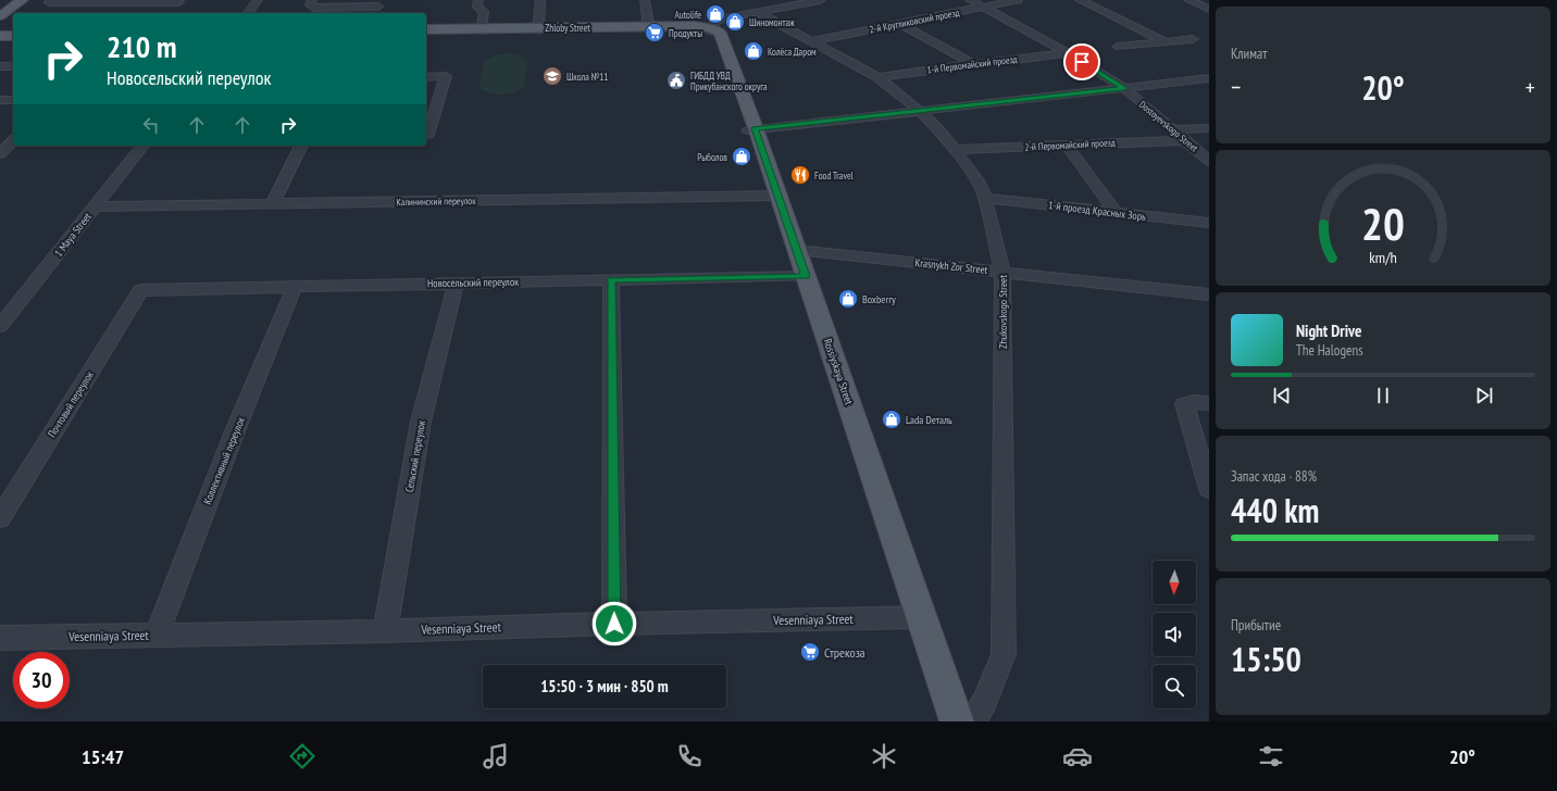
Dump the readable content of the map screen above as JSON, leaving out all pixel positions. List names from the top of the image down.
{
  "streets": {
    "main road": ["Zhloby Street", "Rossiyskaya Street"],
    "street": [
      "2-й Кругликовский проезд",
      "1-й Первомайский проезд",
      "Dostoyevskogo Street",
      "2-й Первомайский проезд",
      "Калининский переулок",
      "1-й проезд Красных Зорь",
      "1 Maya Street",
      "Krasnykh Zor Street",
      "Новосельский переулок",
      "Zhukovskogo Street",
      "Почтовый переулок",
      "Сельский переулок",
      "Коллективный переулок",
      "Vesenniaya Street"
    ]
  },
  "crossings": [
    ["2-й Кругликовский проезд", "Dostoyevskogo Street"],
    ["2-й Кругликовский проезд", "Zhukovskogo Street"],
    ["Zhloby Street", "Rossiyskaya Street"],
    ["1-й Первомайский проезд", "Dostoyevskogo Street"],
    ["1-й Первомайский проезд", "Zhukovskogo Street"],
    ["Dostoyevskogo Street", "2-й Первомайский проезд"],
    ["2-й Первомайский проезд", "Zhukovskogo Street"],
    ["Калининский переулок", "1 Maya Street"],
    ["Калининский переулок", "Rossiyskaya Street"],
    ["1-й проезд Красных Зорь", "Zhukovskogo Street"],
    ["Krasnykh Zor Street", "Zhukovskogo Street"],
    ["Krasnykh Zor Street", "Rossiyskaya Street"],
    ["Новосельский переулок", "Rossiyskaya Street"],
    ["Новосельский переулок", "Почтовый переулок"],
    ["Новосельский переулок", "Сельский переулок"],
    ["Новосельский переулок", "Коллективный переулок"],
    ["Rossiyskaya Street", "Vesenniaya Street"],
    ["Сельский переулок", "Vesenniaya Street"],
    ["Коллективный переулок", "Vesenniaya Street"]
  ],
  "places": {
    "shop": [
      "Autolife",
      "Шиномонтаж",
      "Колёса Даром",
      "Рыболов",
      "Boxberry",
      "Lada Dеталь"
    ],
    "supermarket": ["Продукты", "Стрекоза"],
    "school or university": ["Школа №11"],
    "public building": ["ГИБДД УВД Прикубанского округа"],
    "restaurant": ["Food Travel"]
  },
  "north": "bottom",
  "page": {
    "tile": [
      "Климат",
      ["Запас хода · 88%", "440 km"],
      ["Прибытие", "15:50"]
    ],
    "turn": ["210 m", "Новосельский переулок"],
    "heat": ["−", "20°", "+"],
    "song": ["Night Drive", "The Halogens"],
    "limit": "30",
    "trip": "15:50 · 3 мин · 850 m",
    "tabs": ["15:47", "20°"],
    "gauge": ["20", "km/h"]
  }
}
